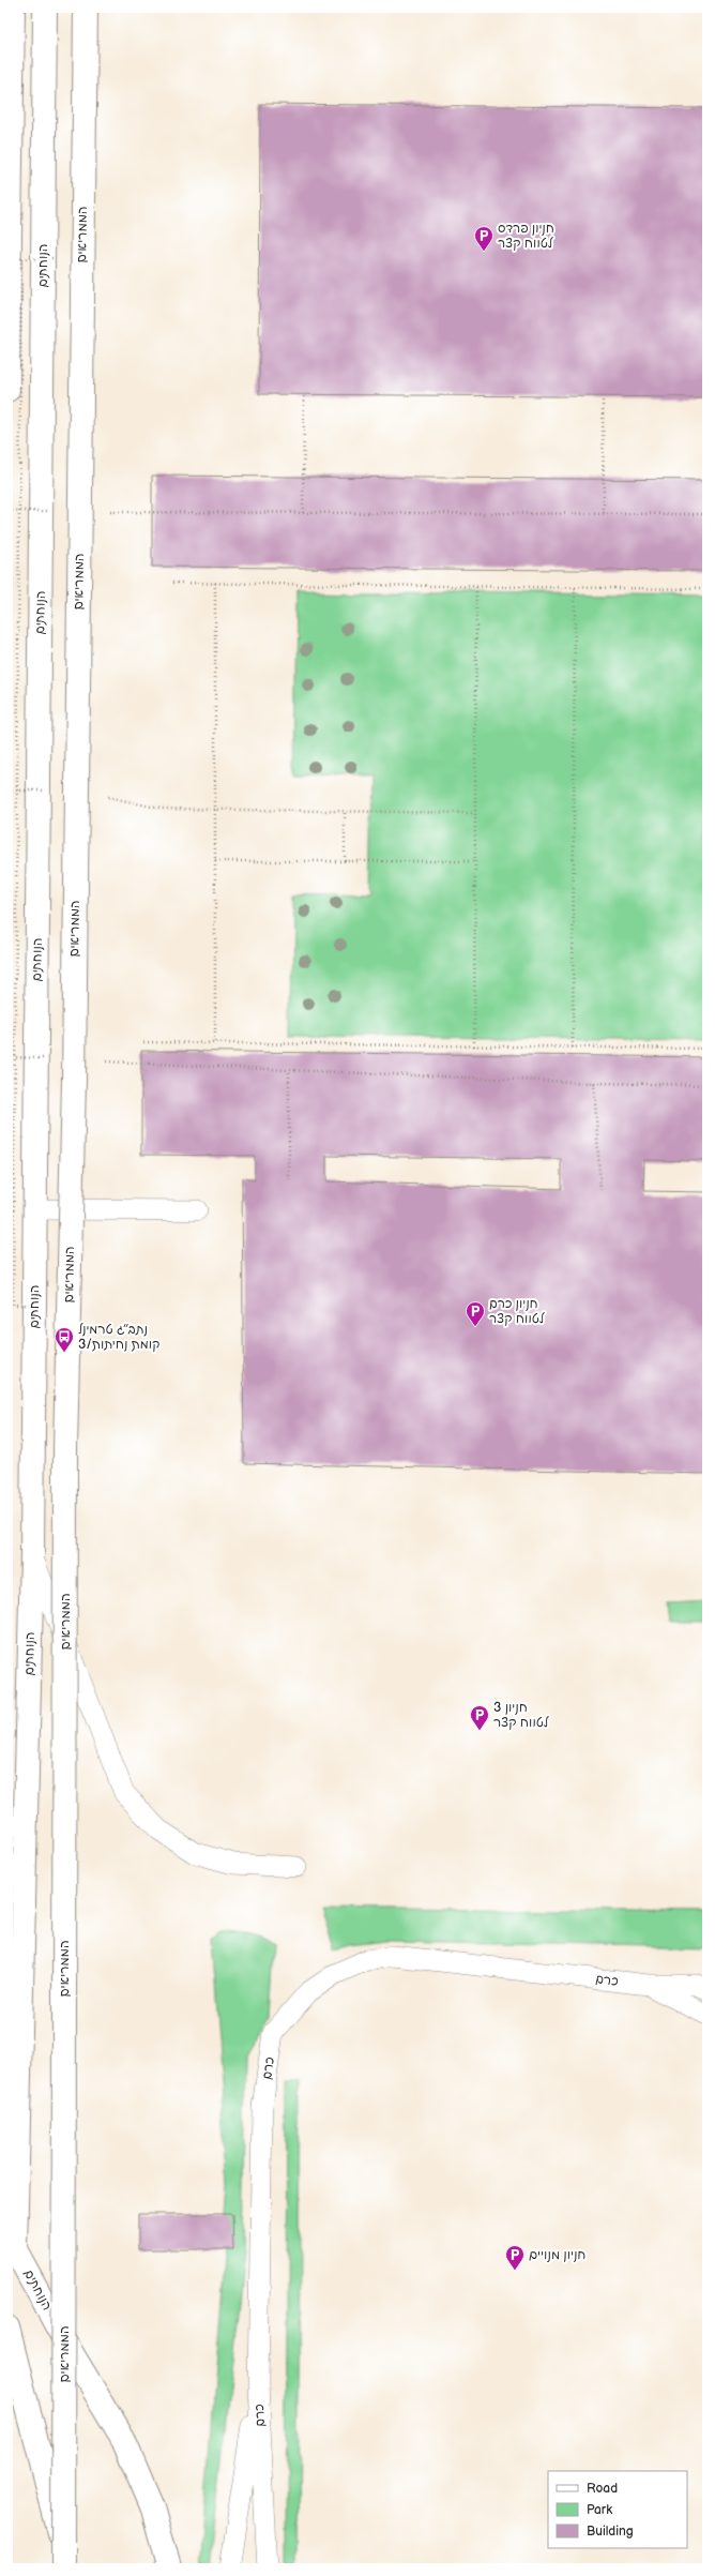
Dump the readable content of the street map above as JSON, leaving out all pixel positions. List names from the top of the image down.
{
  "streets": {
    "street": ["הממריאים", "הנוחתים"],
    "lane": ["כרם"]
  },
  "places": {
    "parking": [
      "חניון פרדס לטווח קצר",
      "חניון כרם לטווח קצר",
      "חניון 3 לטווח קצר",
      "חניון מנויים"
    ],
    "bus stop": ["נתב״ג טרמינל 3/קומת נחיתות"]
  },
  "legend": ["Road", "Park", "Building"]
}
